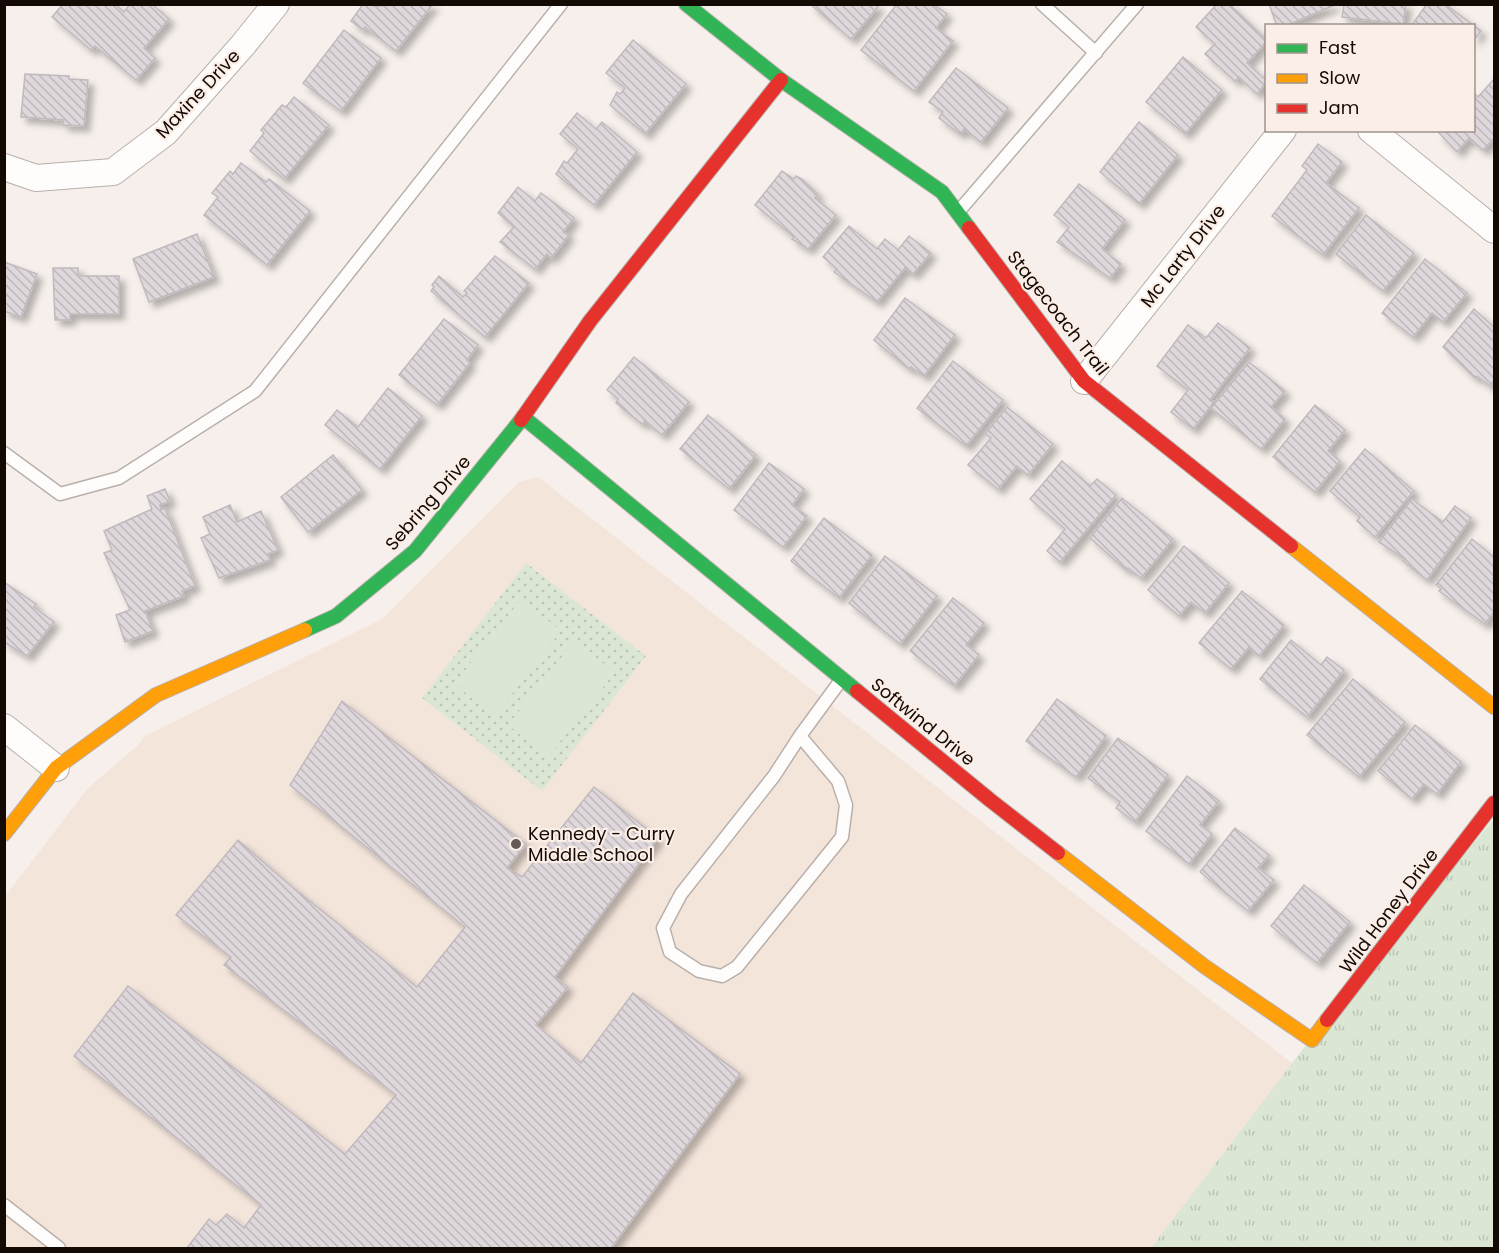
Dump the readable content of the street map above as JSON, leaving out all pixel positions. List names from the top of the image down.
{
  "streets": {
    "street": [
      "Maxine Drive",
      "Mc Larty Drive",
      "Stagecoach Trail",
      "Sebring Drive",
      "Softwind Drive",
      "Wild Honey Drive"
    ]
  },
  "crossings": [
    ["Mc Larty Drive", "Stagecoach Trail"],
    ["Stagecoach Trail", "Sebring Drive"],
    ["Sebring Drive", "Softwind Drive"],
    ["Softwind Drive", "Wild Honey Drive"]
  ],
  "places": ["Kennedy - Curry Middle School"],
  "legend": ["Fast", "Slow", "Jam"]
}
